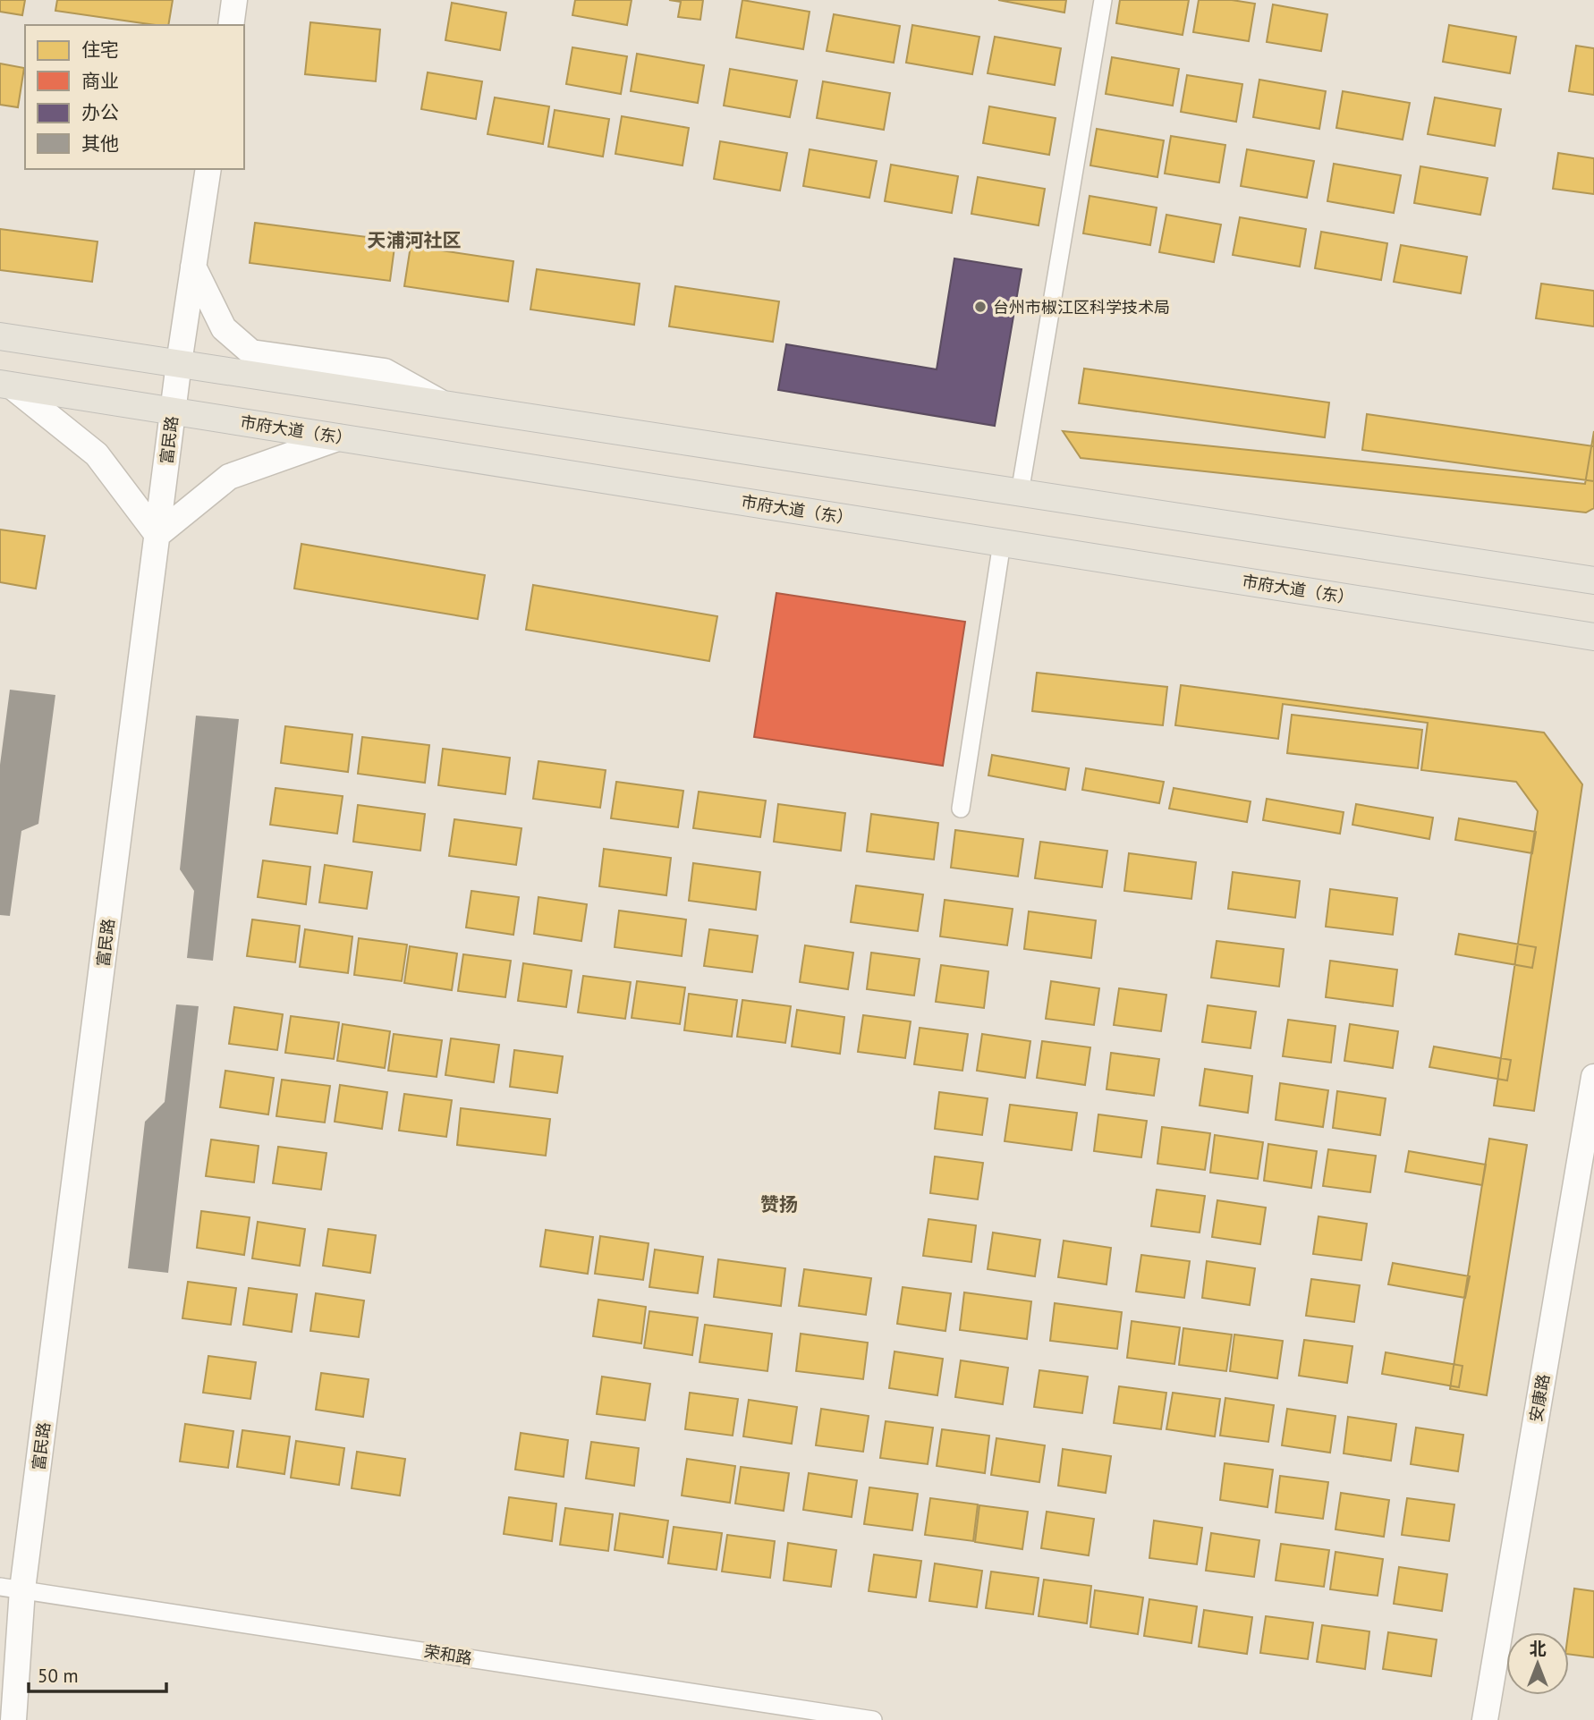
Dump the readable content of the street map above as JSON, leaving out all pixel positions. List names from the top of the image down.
{
  "streets": {
    "main road": ["市府大道（东）"],
    "street": ["富民路", "安康路", "荣和路"]
  },
  "crossings": [
    ["市府大道（东）", "富民路"],
    ["富民路", "荣和路"]
  ],
  "districts": ["天浦河社区", "赞扬"],
  "places": ["台州市椒江区科学技术局"],
  "legend": [
    "住宅",
    "商业",
    "办公",
    "其他"
  ],
  "scale_bar": "50 m",
  "north": "top"
}
